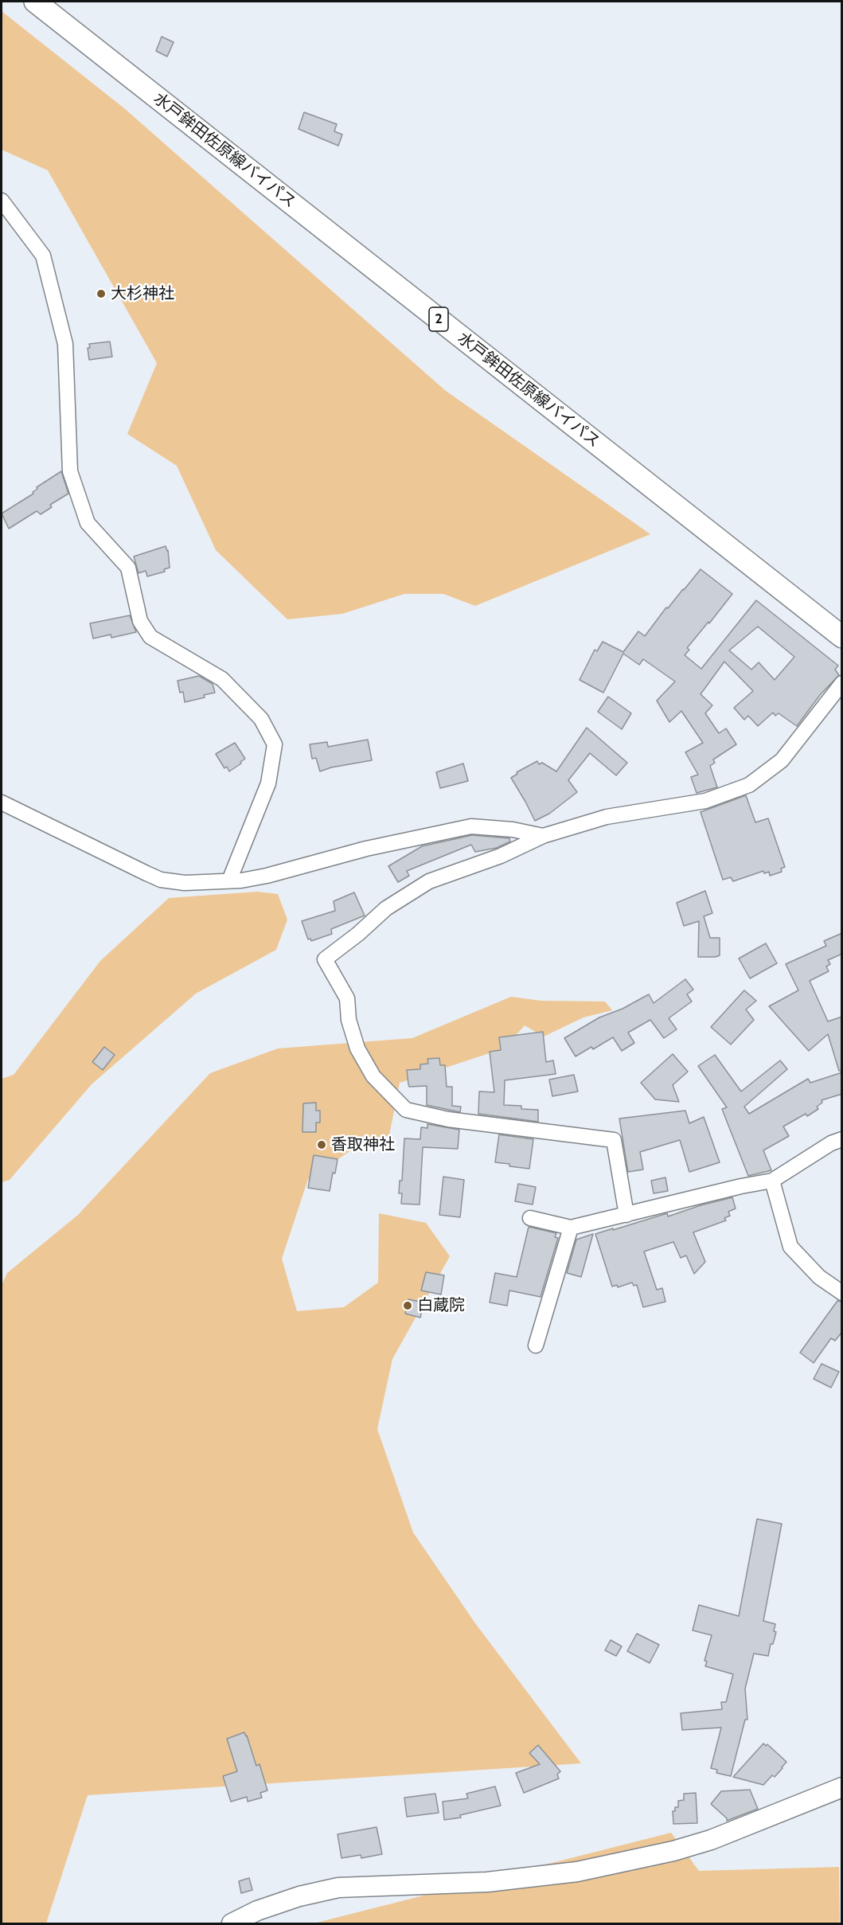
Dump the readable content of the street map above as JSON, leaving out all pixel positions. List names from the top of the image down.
{
  "streets": {
    "main road": ["水戸鉾田佐原線バイパス", "2"]
  },
  "places": ["大杉神社", "香取神社", "白蔵院"]
}
